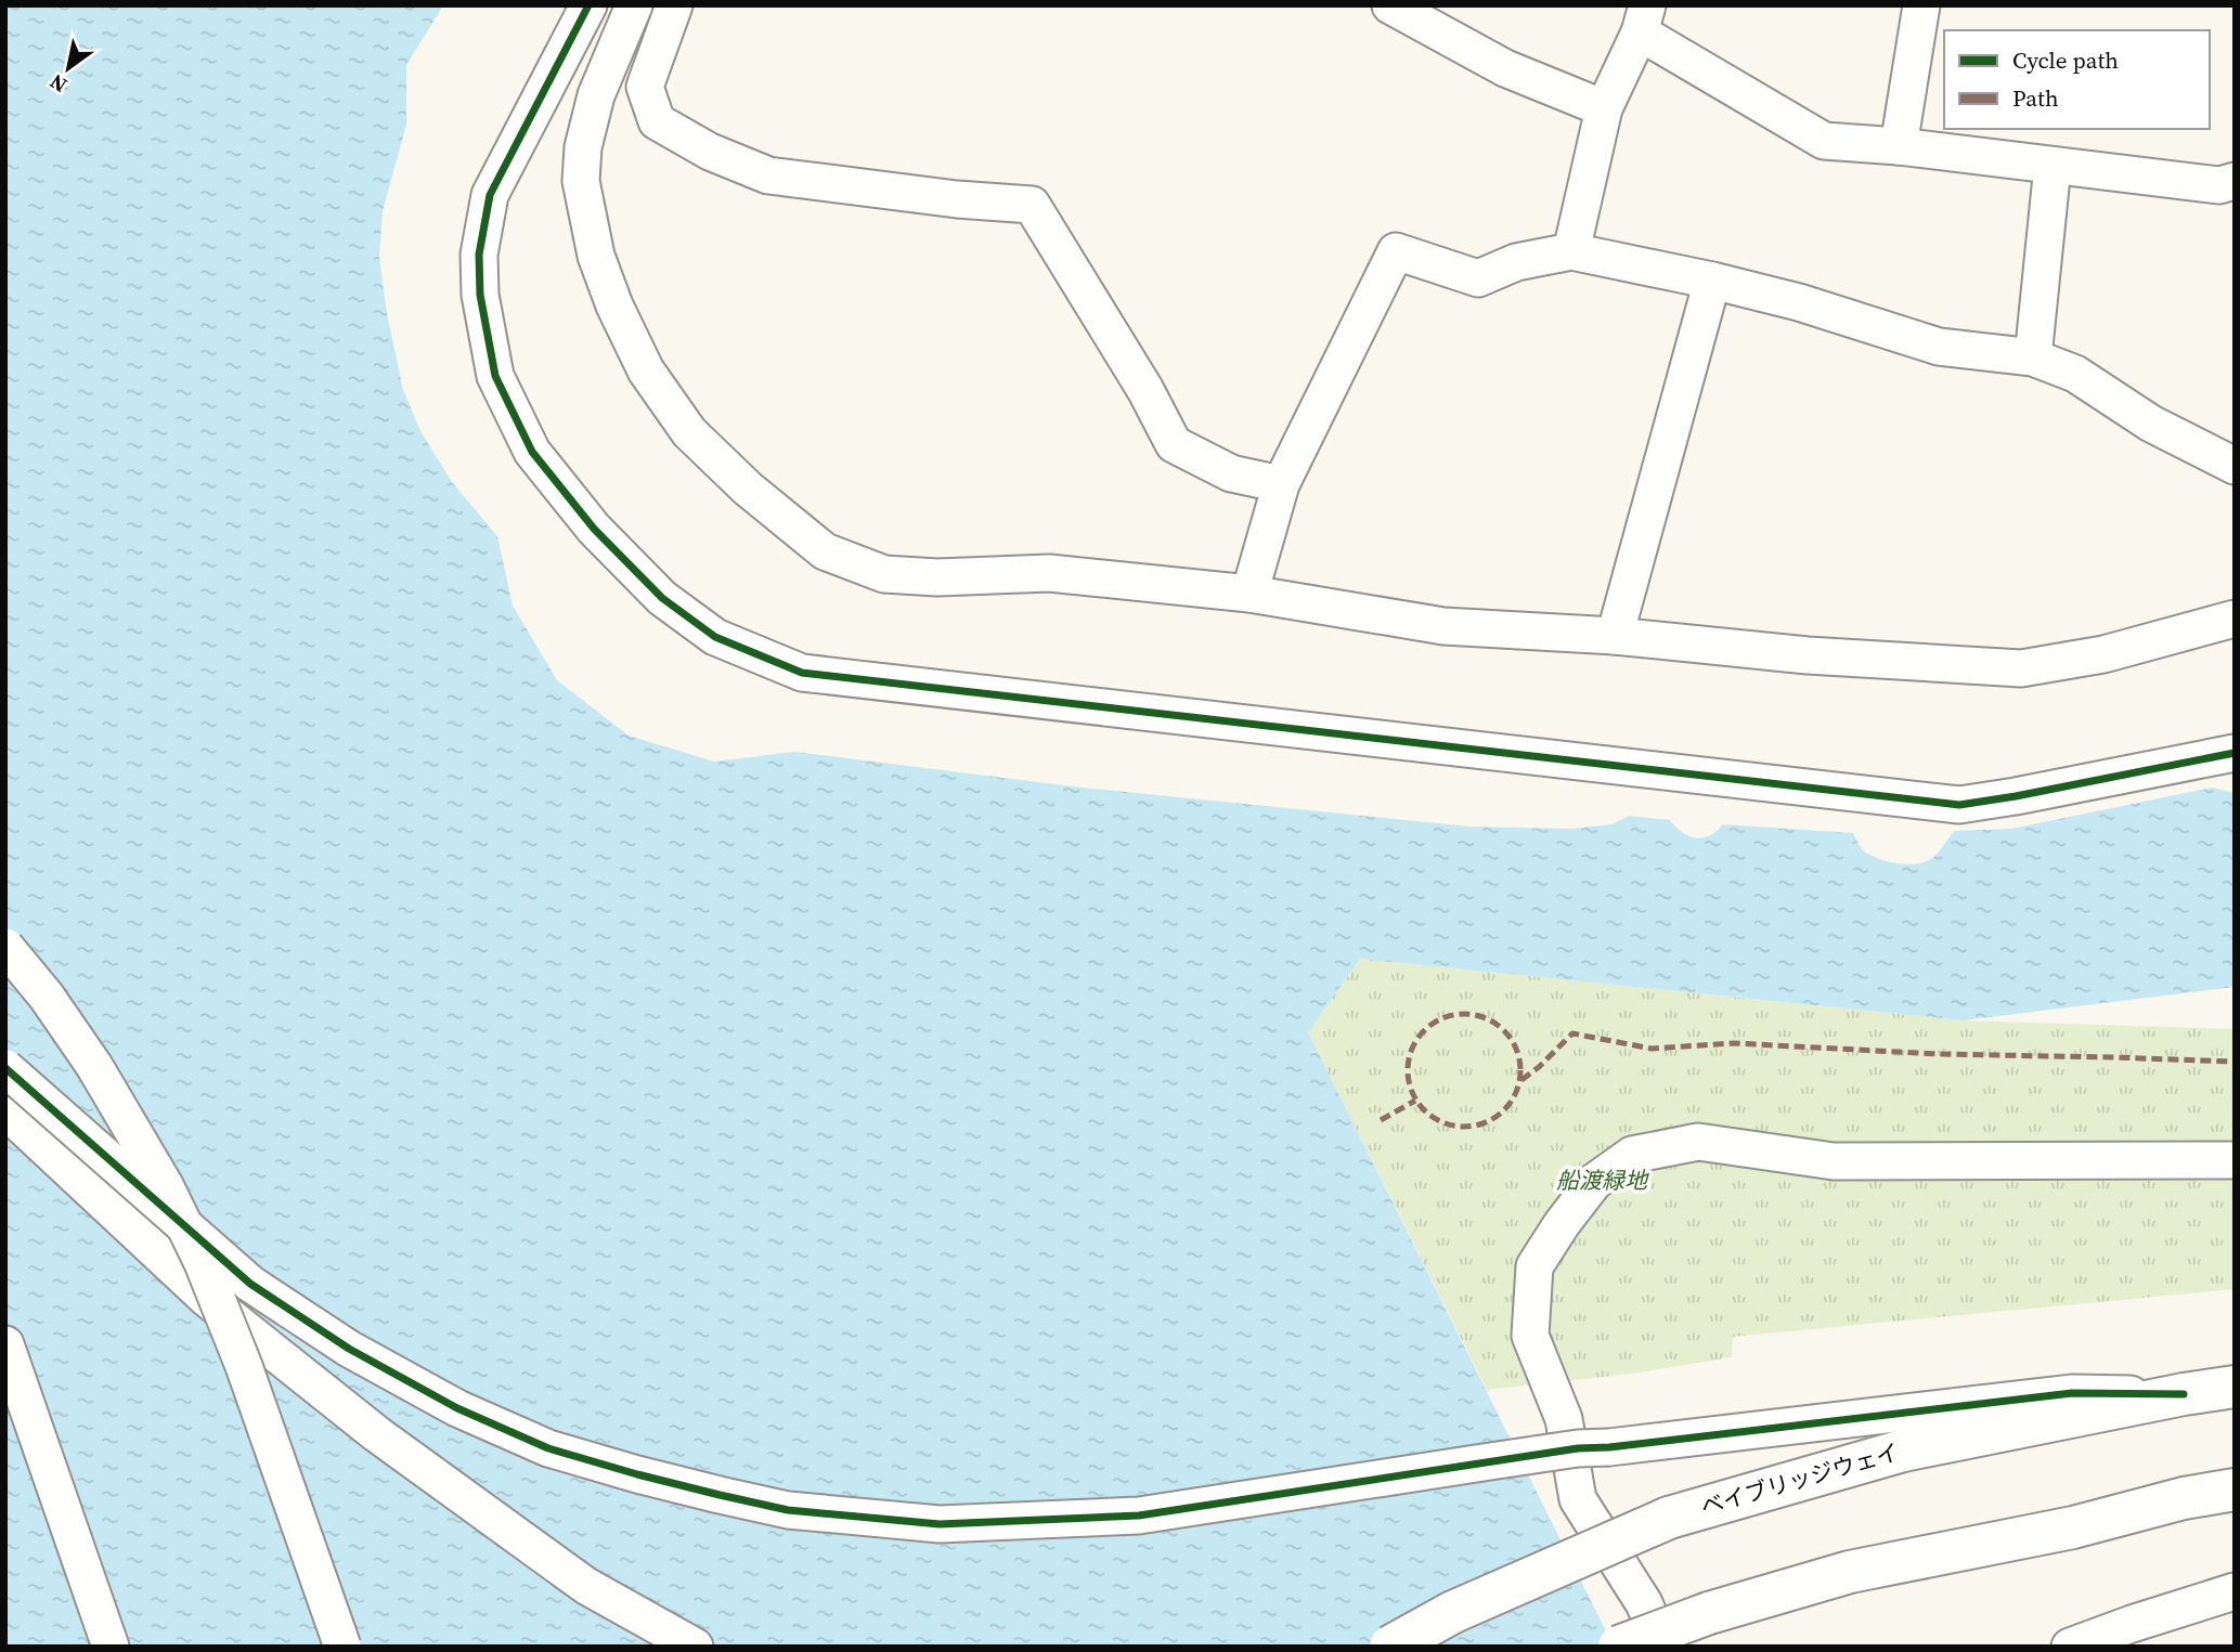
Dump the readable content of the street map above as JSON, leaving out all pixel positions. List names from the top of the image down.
{
  "streets": {
    "street": ["ベイブリッジウェイ"]
  },
  "parks": ["船渡緑地"],
  "legend": ["Cycle path", "Path"],
  "north": "bottom left"
}
